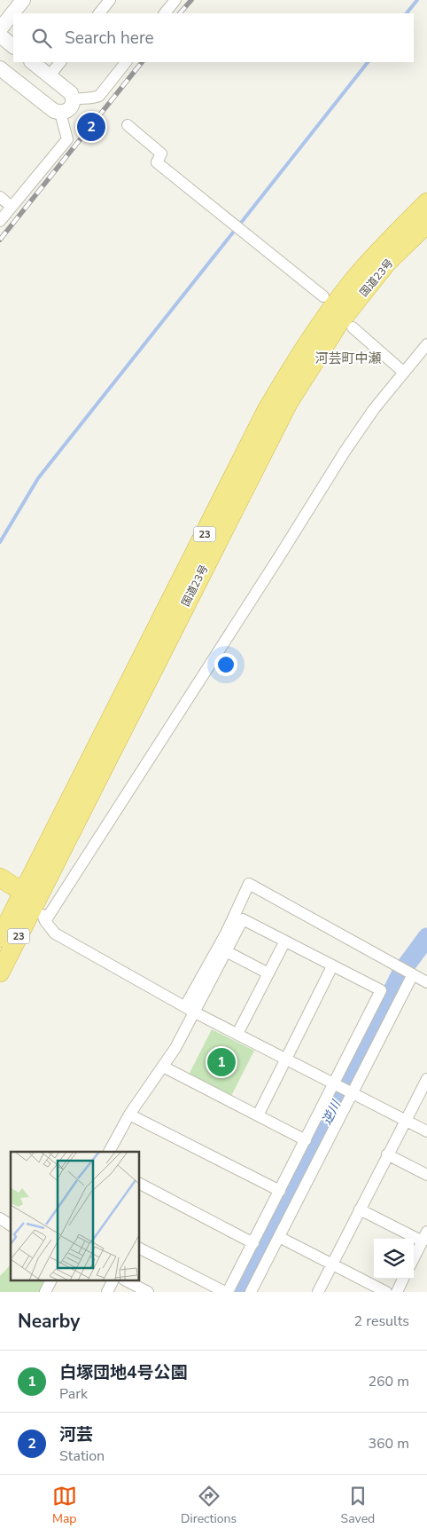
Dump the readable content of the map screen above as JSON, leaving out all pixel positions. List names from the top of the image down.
{
  "streets": {
    "highway": ["国道23号", "23"]
  },
  "districts": ["河芸町中瀬"],
  "water": ["逆川"],
  "page": {
    "search": "Search here",
    "pins": ["2", "1"],
    "heading": ["Nearby", "2 results"],
    "list": [
      {
        "mark": "1",
        "name": "白塚団地4号公園",
        "note": "Park",
        "value": "260 m"
      },
      {
        "mark": "2",
        "name": "河芸",
        "note": "Station",
        "value": "360 m"
      }
    ],
    "nav": ["Map", "Directions", "Saved"]
  }
}
